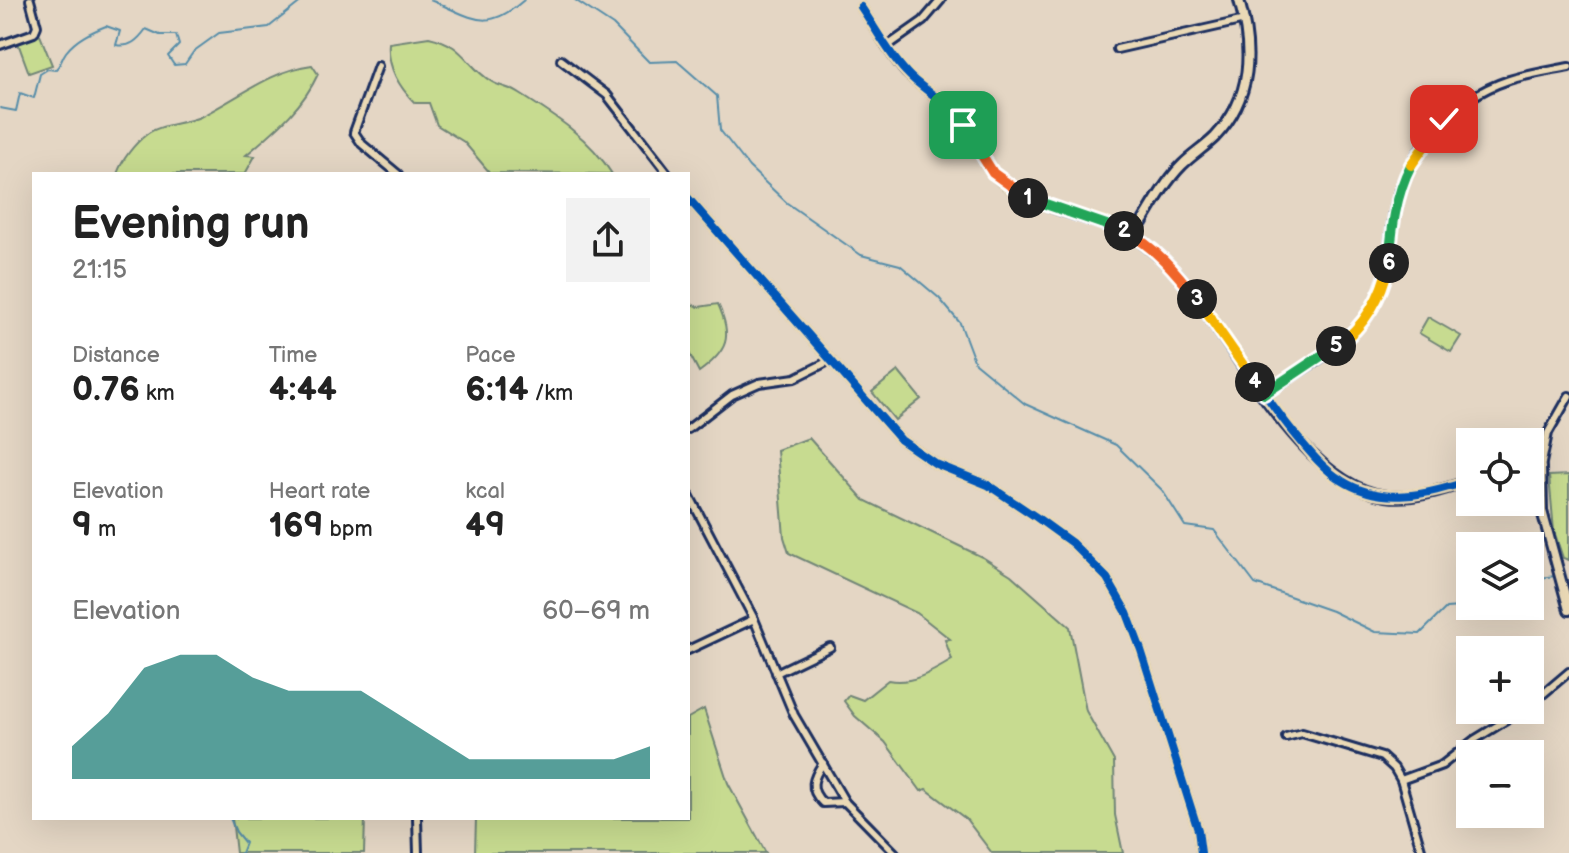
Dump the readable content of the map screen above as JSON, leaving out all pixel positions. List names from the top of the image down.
{
  "page": {
    "heading": ["Evening run", "21:15"],
    "pins": [
      "1",
      "2",
      "6",
      "3",
      "5",
      "4"
    ],
    "stats": [
      ["Distance", "0.76 km"],
      ["Time", "4:44"],
      ["Pace", "6:14 /km"],
      ["Elevation", "9 m"],
      ["Heart rate", "169 bpm"],
      ["kcal", "49"]
    ],
    "map_buttons": ["+", "−"],
    "chart": ["Elevation", "60–69 m"]
  }
}
